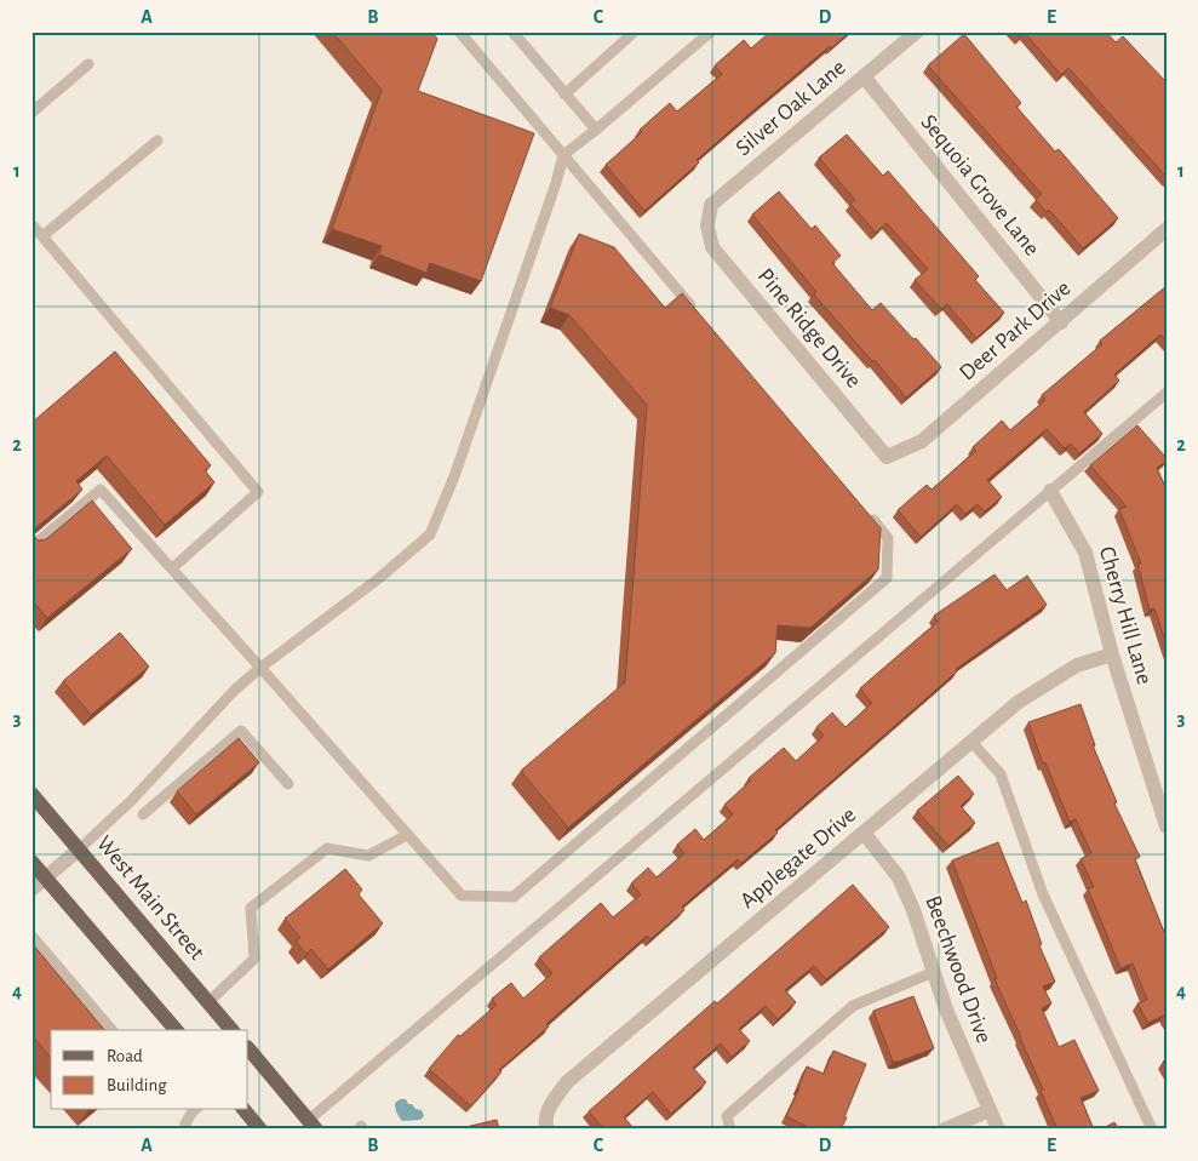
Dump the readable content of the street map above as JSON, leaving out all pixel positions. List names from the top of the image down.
{
  "streets": {
    "main road": ["West Main Street"],
    "street": [
      "Silver Oak Lane",
      "Sequoia Grove Lane",
      "Pine Ridge Drive",
      "Deer Park Drive",
      "Cherry Hill Lane",
      "Applegate Drive",
      "Beechwood Drive"
    ]
  },
  "crossings": [
    ["Silver Oak Lane", "Sequoia Grove Lane"],
    ["Silver Oak Lane", "Pine Ridge Drive"],
    ["Sequoia Grove Lane", "Deer Park Drive"],
    ["Pine Ridge Drive", "Deer Park Drive"],
    ["Cherry Hill Lane", "Applegate Drive"],
    ["Applegate Drive", "Beechwood Drive"]
  ],
  "legend": ["Road", "Building"],
  "grid": {
    "columns": [
      "A",
      "B",
      "C",
      "D",
      "E"
    ],
    "rows": [
      "1",
      "2",
      "3",
      "4"
    ]
  }
}
